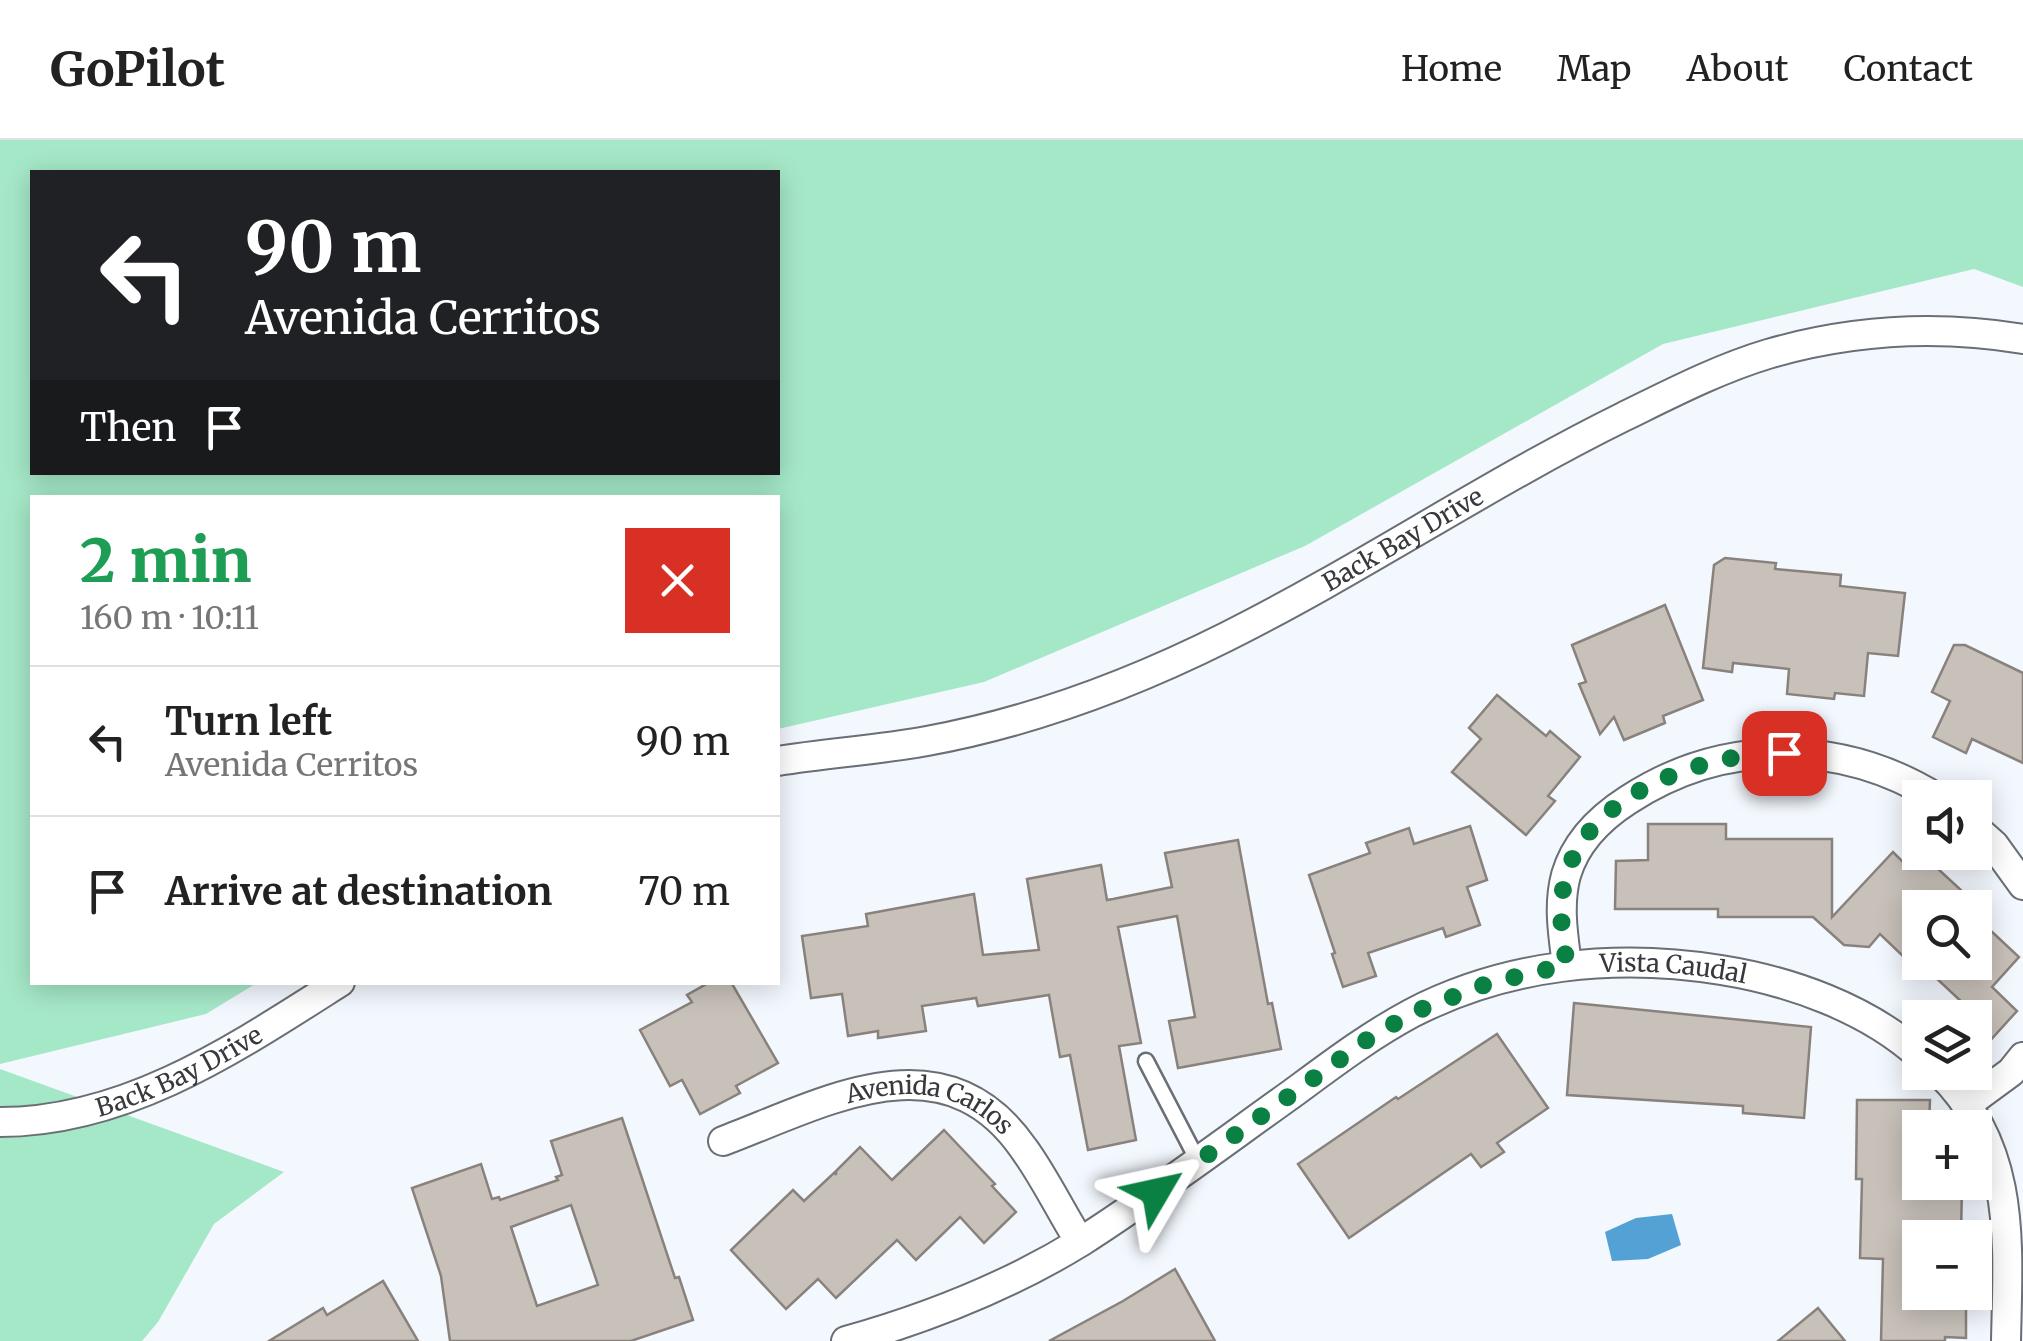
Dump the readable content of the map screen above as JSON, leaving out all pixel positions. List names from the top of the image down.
{
  "streets": {
    "street": ["Back Bay Drive", "Vista Caudal", "Avenida Carlos"]
  },
  "crossings": [
    ["Vista Caudal", "Avenida Carlos"]
  ],
  "page": {
    "header": "GoPilot",
    "nav": [
      "Home",
      "Map",
      "About",
      "Contact"
    ],
    "turn": ["90 m", "Avenida Cerritos"],
    "then": "Then",
    "heading": ["2 min", "160 m · 10:11"],
    "list": [
      {
        "name": "Turn left",
        "note": "Avenida Cerritos",
        "value": "90 m"
      },
      {
        "name": "Arrive at destination",
        "value": "70 m"
      }
    ],
    "map_buttons": ["+", "−"]
  }
}
